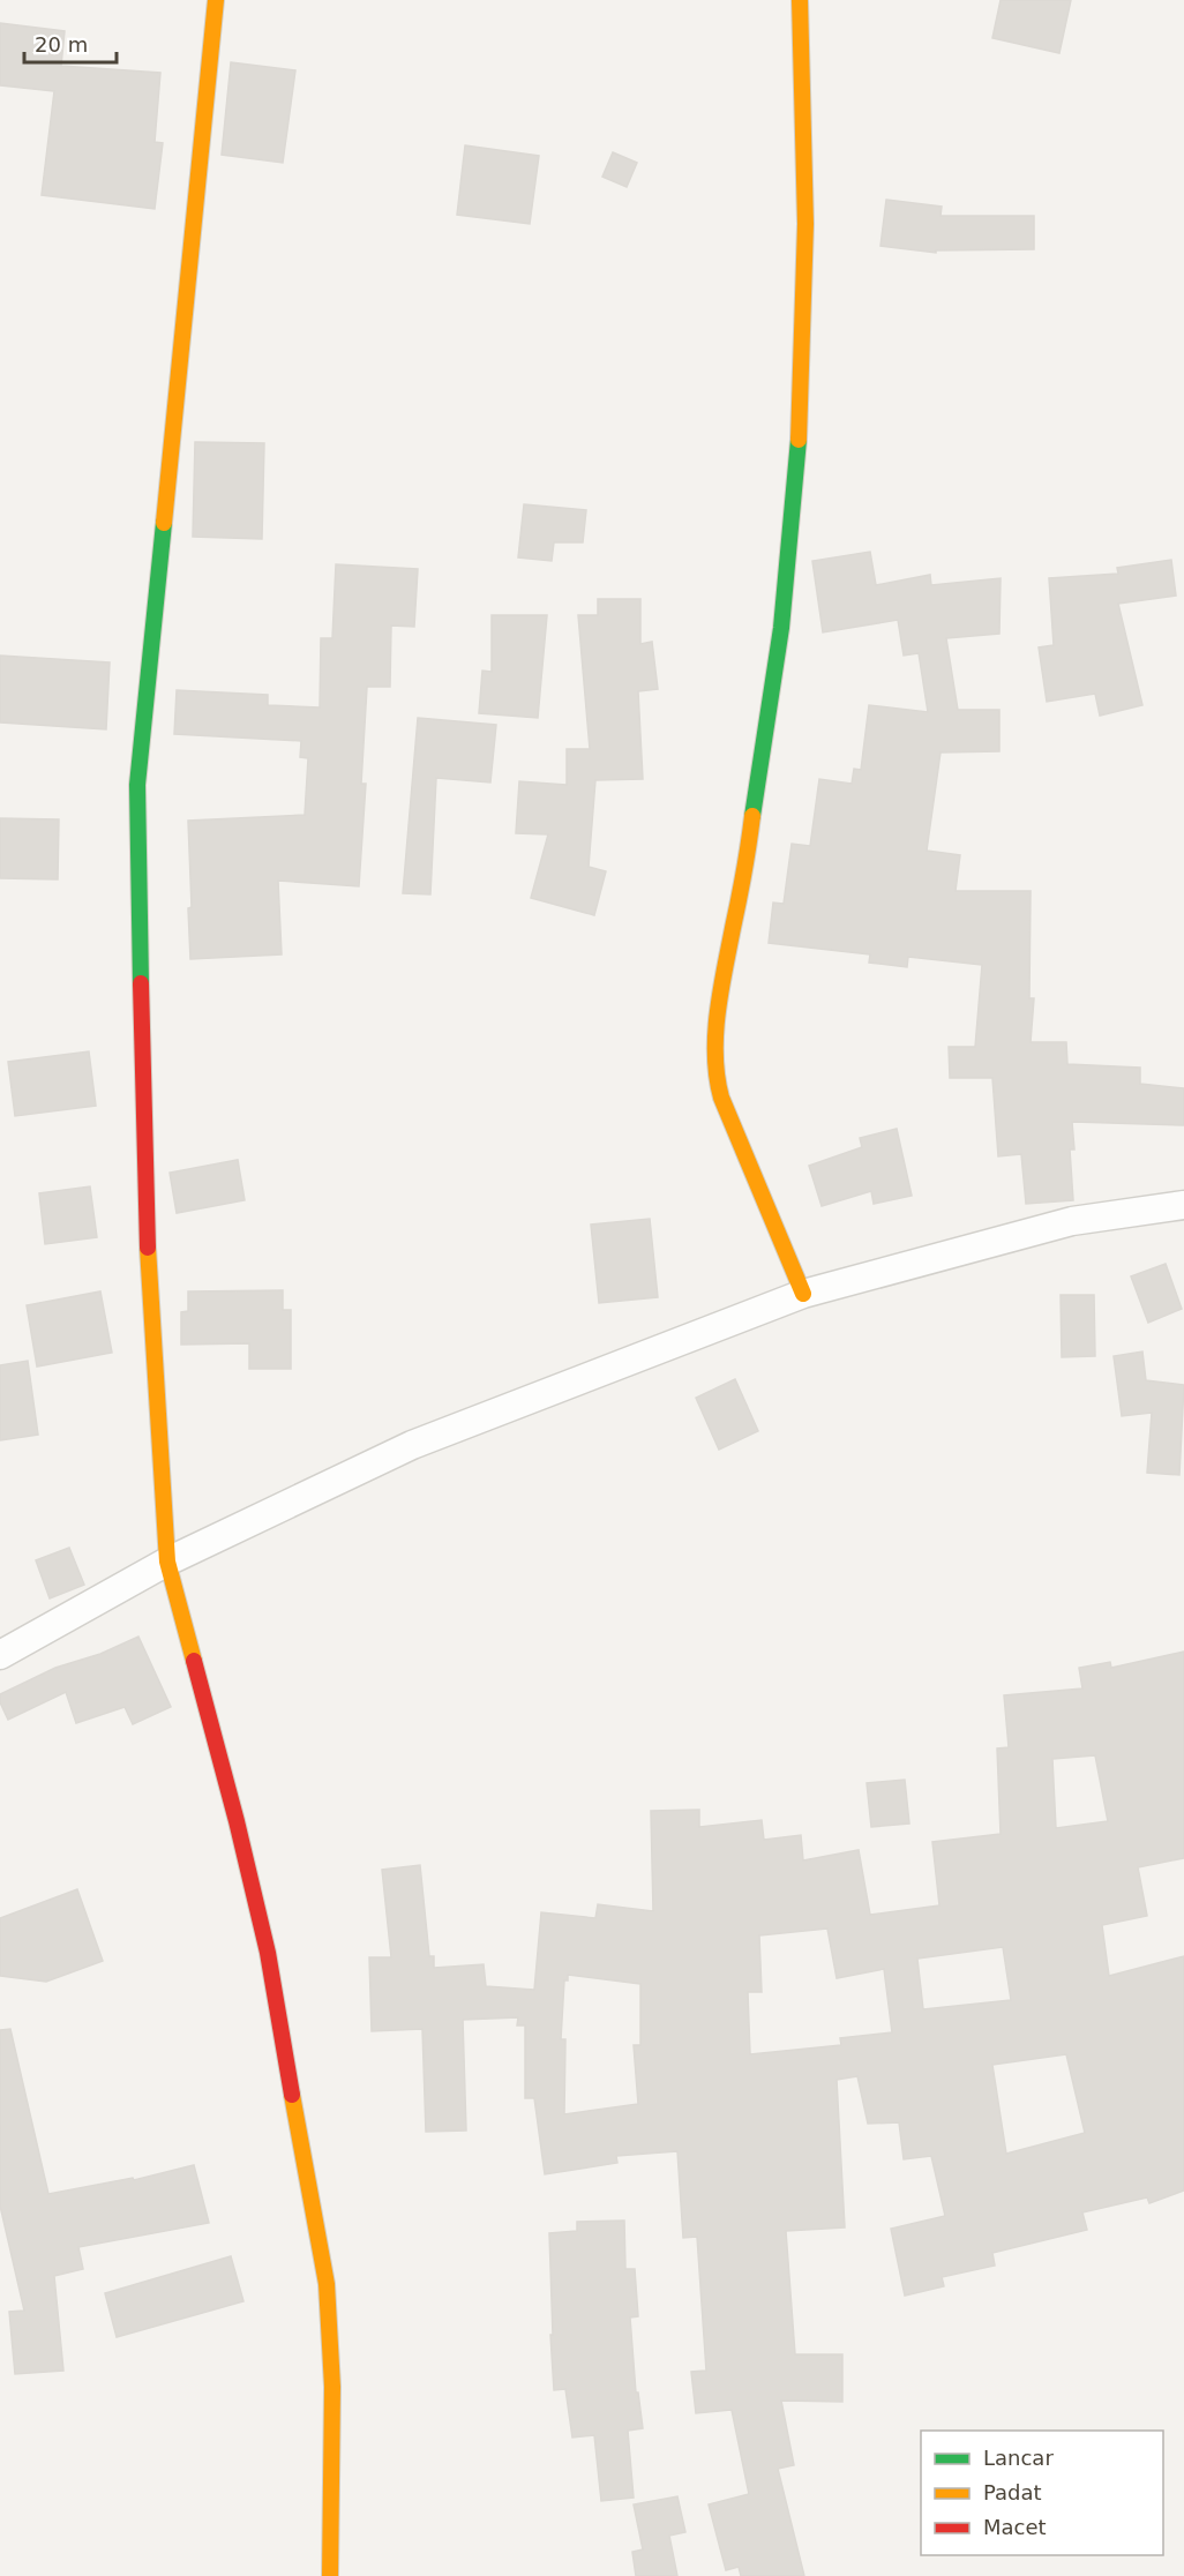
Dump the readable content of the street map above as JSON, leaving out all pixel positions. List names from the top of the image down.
{
  "legend": ["Lancar", "Padat", "Macet"],
  "scale_bar": "20 m"
}
